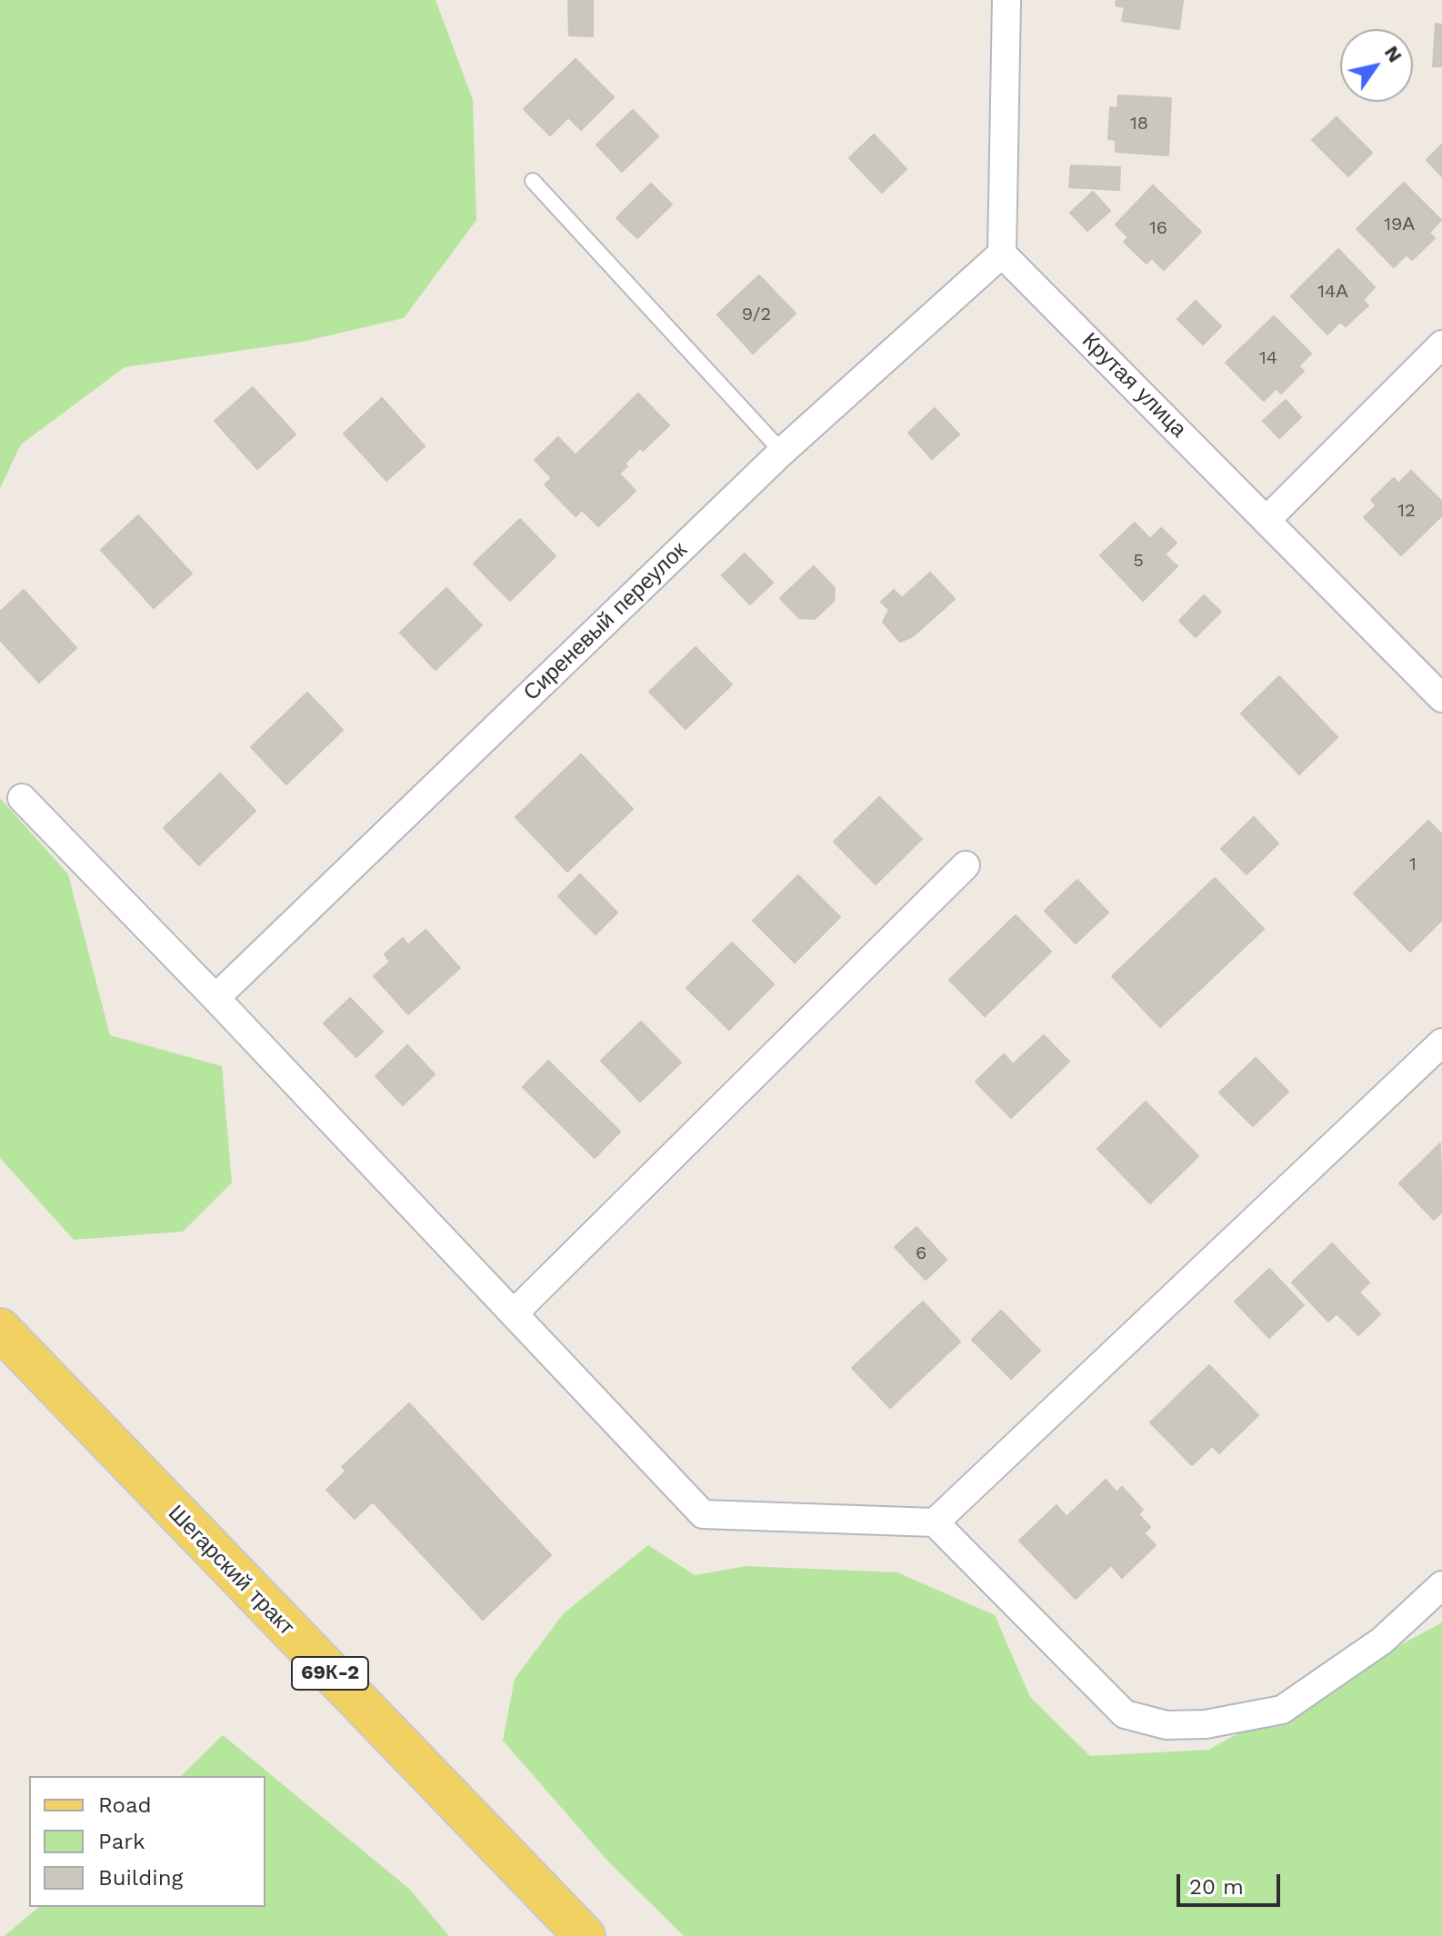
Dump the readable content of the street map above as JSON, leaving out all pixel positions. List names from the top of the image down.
{
  "streets": {
    "main road": ["Шегарский тракт", "69К-2"],
    "street": ["Крутая улица", "Сиреневый переулок"]
  },
  "crossings": [
    ["Крутая улица", "Сиреневый переулок"]
  ],
  "house_numbers": [
    "18",
    "19А",
    "16",
    "14А",
    "9/2",
    "14",
    "12",
    "5",
    "1",
    "6"
  ],
  "legend": ["Road", "Park", "Building"],
  "scale_bar": "20 m",
  "north": "top right"
}
